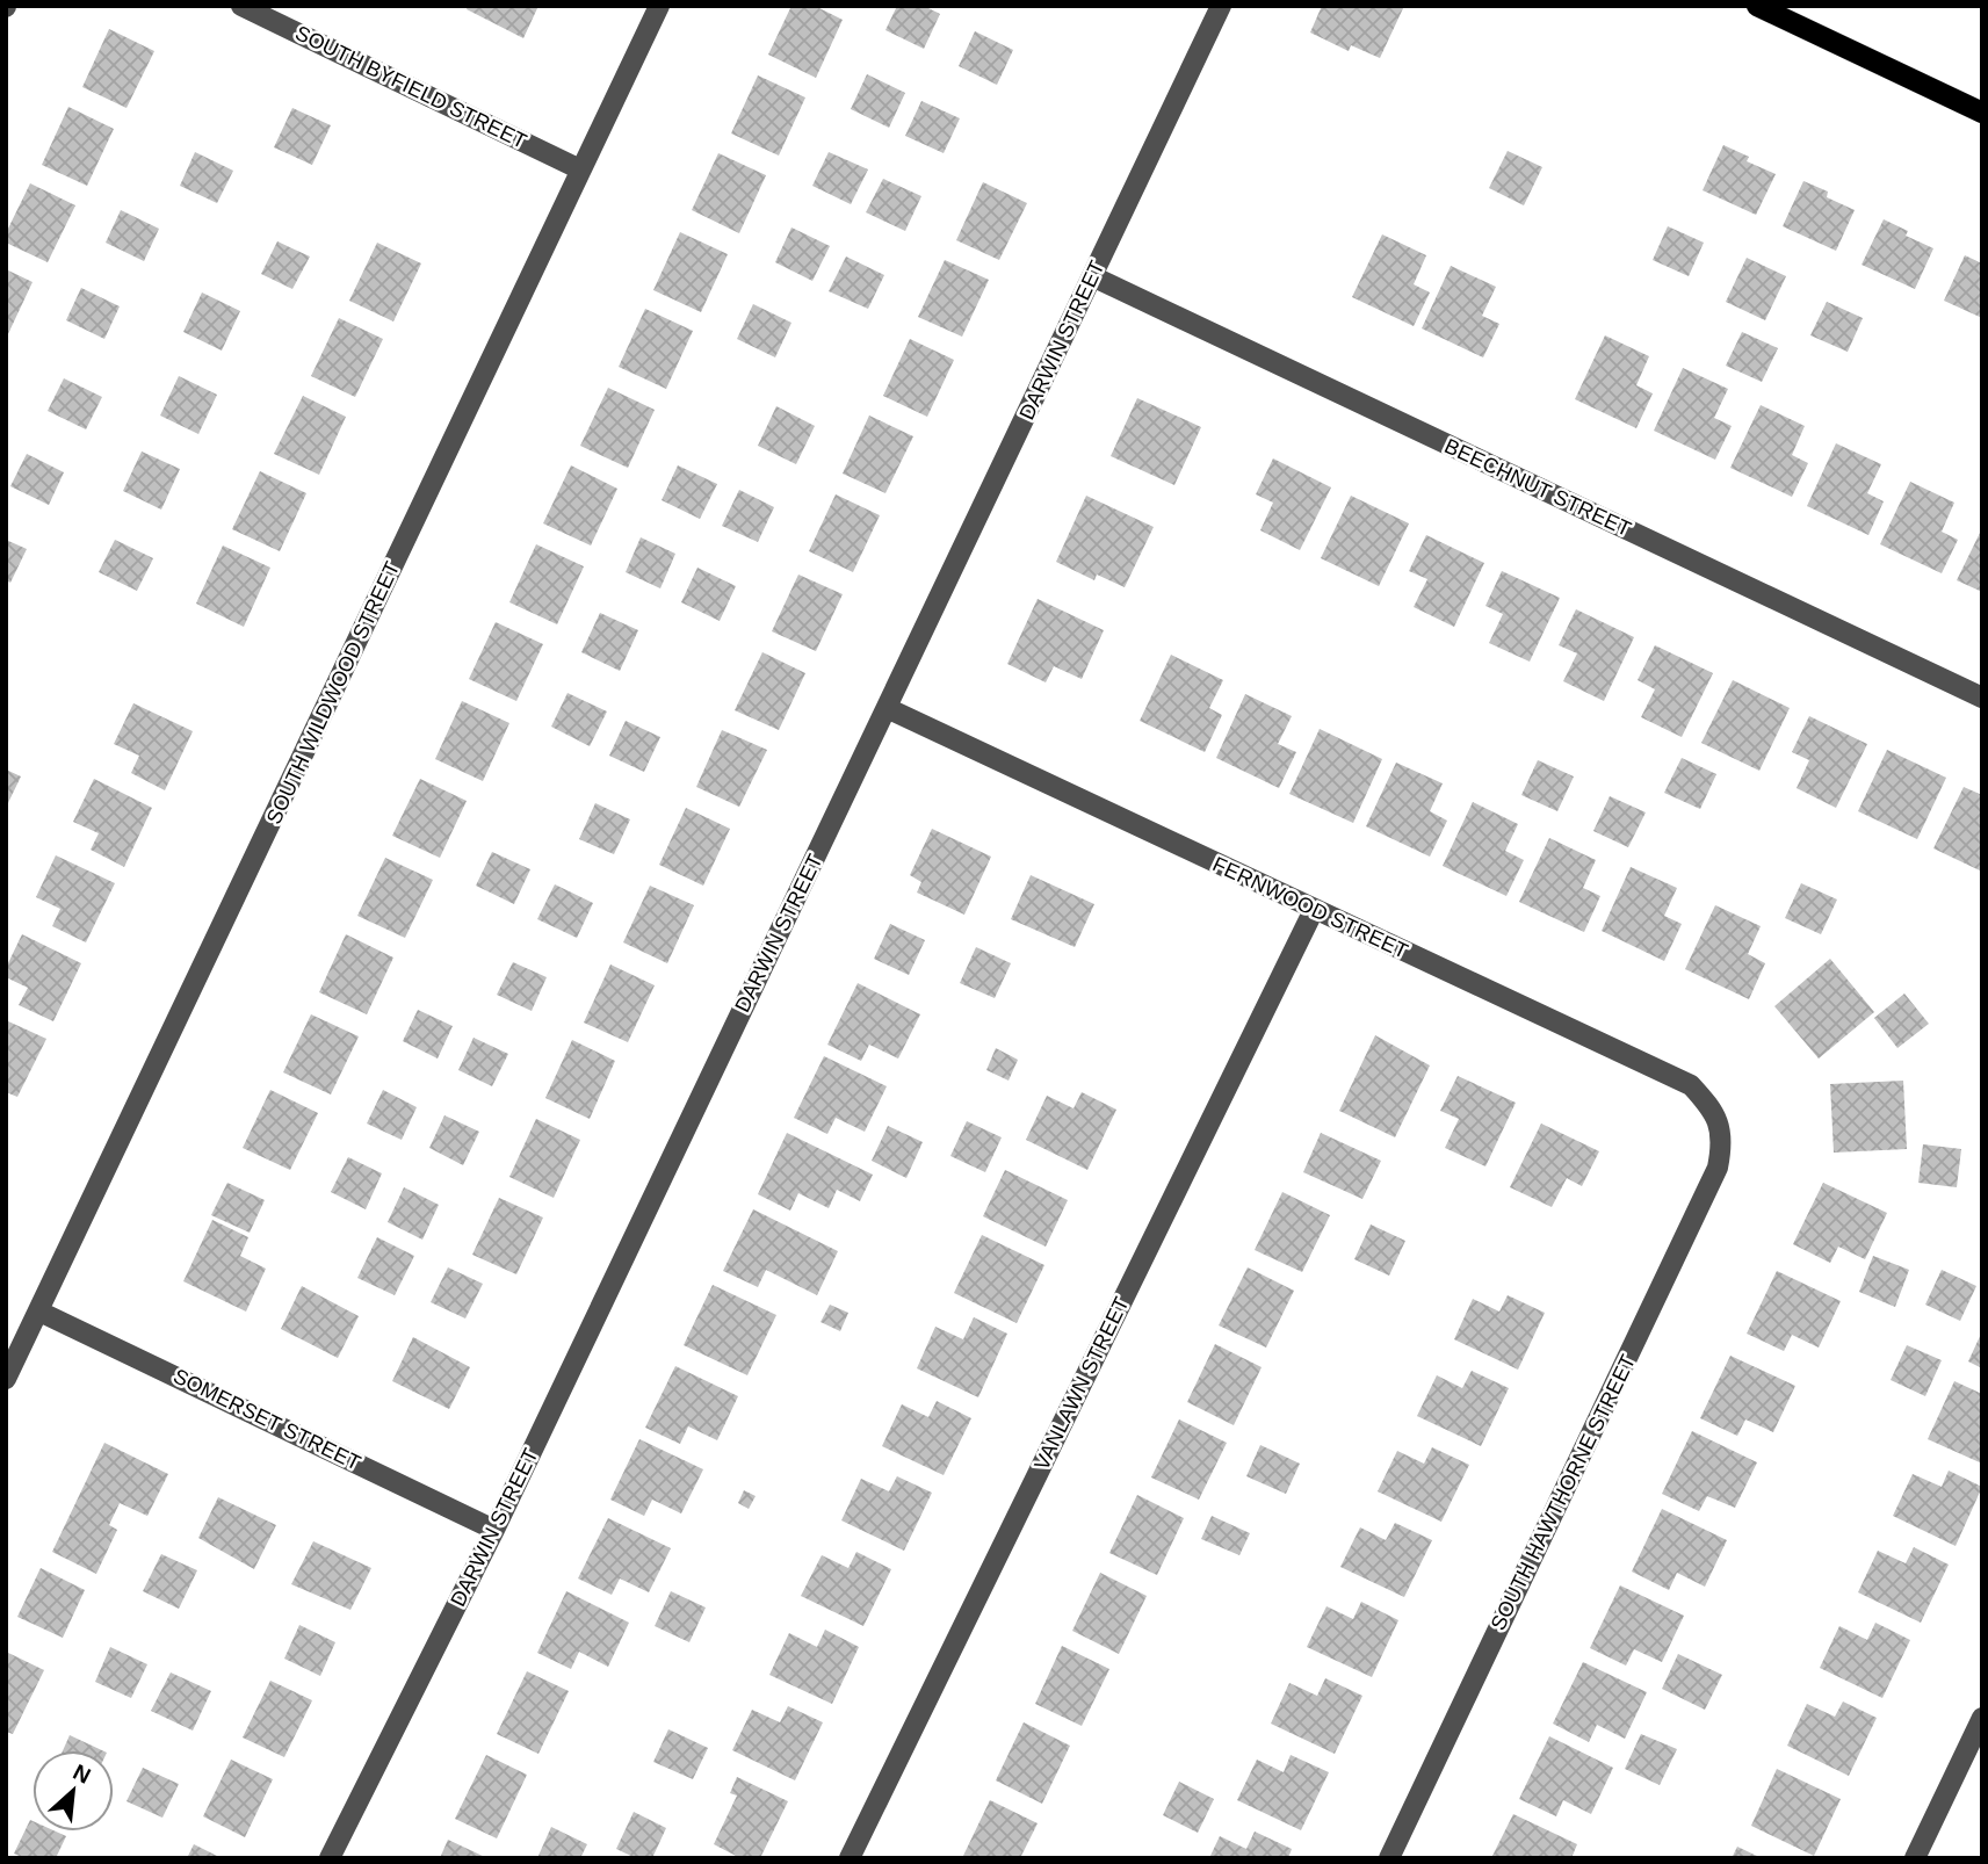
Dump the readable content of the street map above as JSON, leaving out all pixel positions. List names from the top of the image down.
{
  "streets": {
    "street": [
      "SOUTH BYFIELD STREET",
      "DARWIN STREET",
      "BEECHNUT STREET",
      "SOUTH WILDWOOD STREET",
      "FERNWOOD STREET",
      "VANLAWN STREET",
      "SOMERSET STREET",
      "SOUTH HAWTHORNE STREET"
    ]
  },
  "crossings": [
    ["SOUTH BYFIELD STREET", "SOUTH WILDWOOD STREET"],
    ["DARWIN STREET", "BEECHNUT STREET"],
    ["DARWIN STREET", "FERNWOOD STREET"],
    ["DARWIN STREET", "SOMERSET STREET"],
    ["SOUTH WILDWOOD STREET", "SOMERSET STREET"],
    ["FERNWOOD STREET", "VANLAWN STREET"],
    ["FERNWOOD STREET", "SOUTH HAWTHORNE STREET"]
  ],
  "north": "top right"
}
